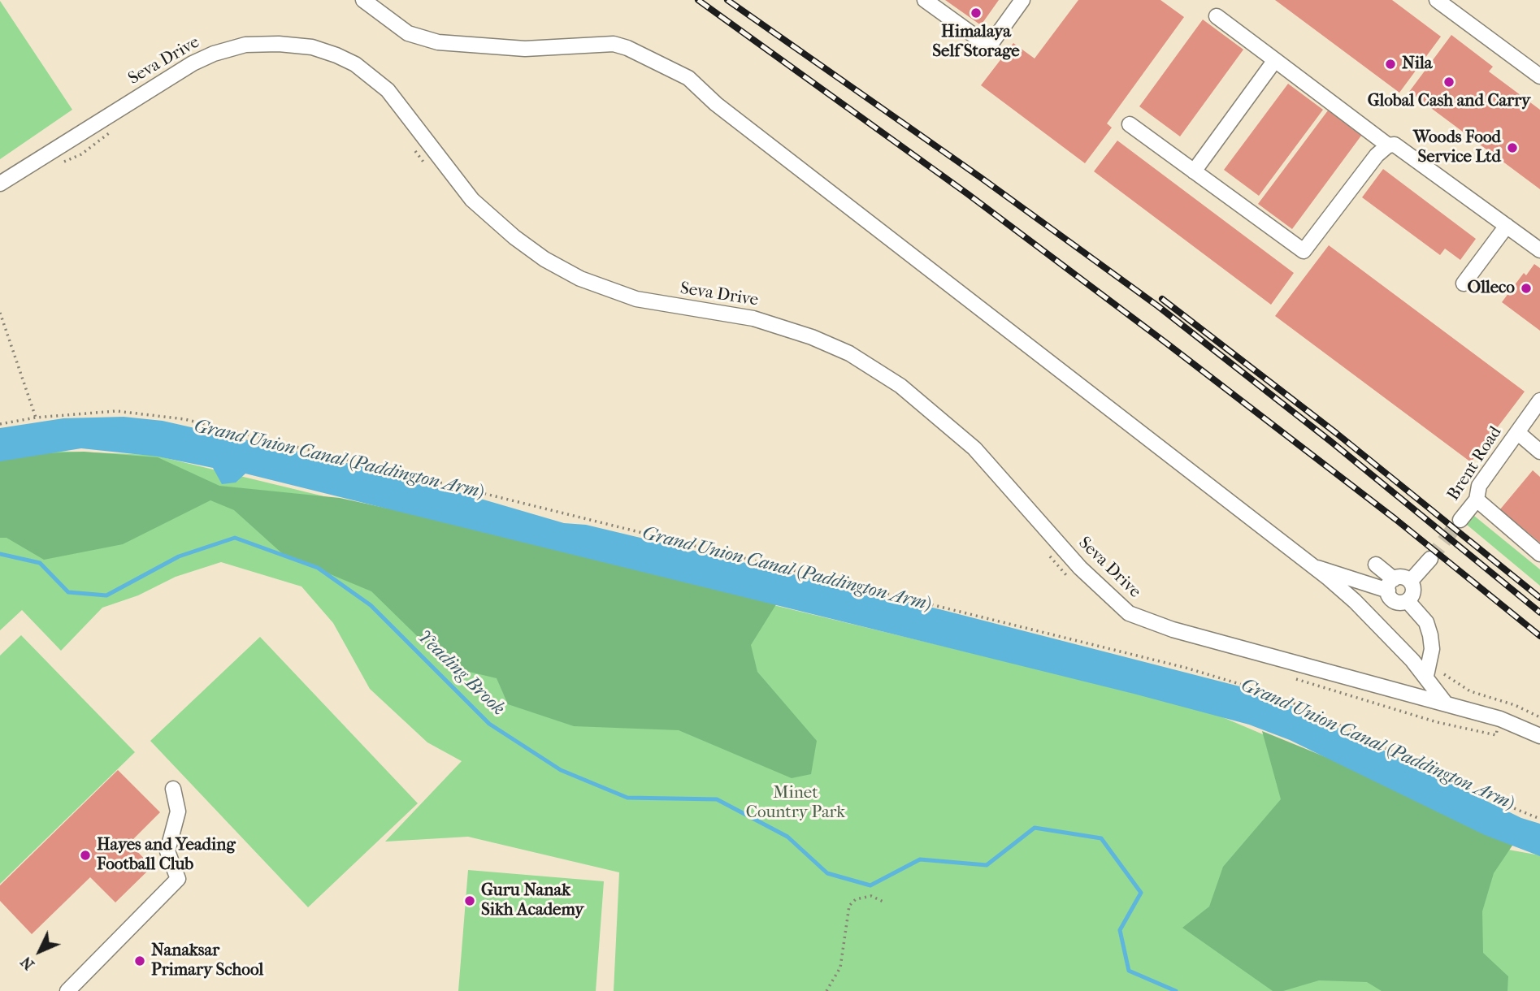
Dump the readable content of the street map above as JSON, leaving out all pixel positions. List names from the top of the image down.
{
  "streets": {
    "street": ["Seva Drive", "Brent Road"]
  },
  "water": ["Grand Union Canal (Paddington Arm)", "Yeading Brook"],
  "parks": ["Minet Country Park"],
  "places": [
    "Himalaya Self Storage",
    "Nila",
    "Global Cash and Carry",
    "Woods Food Service Ltd",
    "Olleco",
    "Hayes and Yeading Football Club",
    "Guru Nanak Sikh Academy",
    "Nanaksar Primary School"
  ],
  "north": "bottom left"
}
